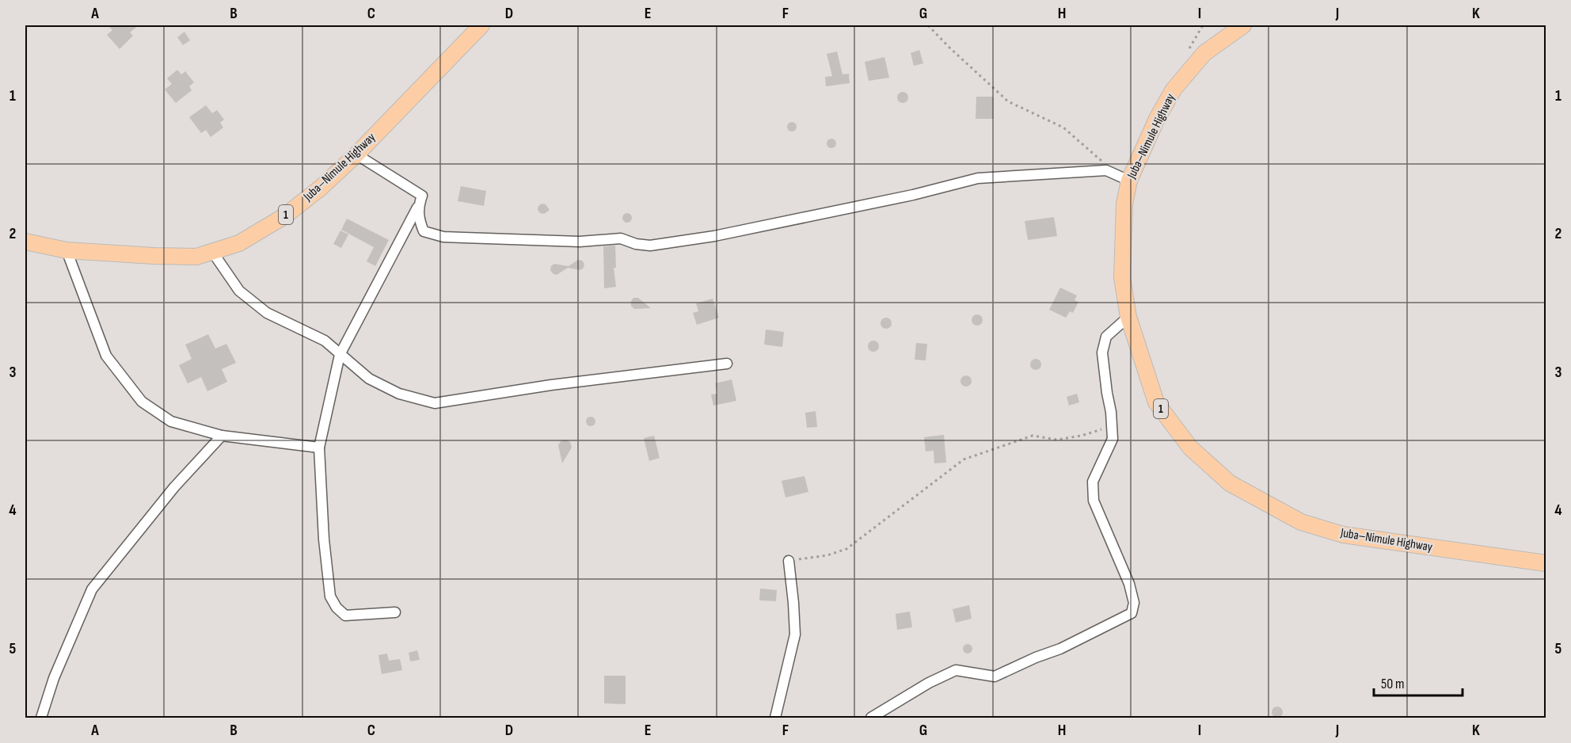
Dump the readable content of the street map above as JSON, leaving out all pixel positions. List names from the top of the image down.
{
  "streets": {
    "main road": ["Juba–Nimule Highway", "1"]
  },
  "scale_bar": "50 m",
  "grid": {
    "columns": [
      "A",
      "B",
      "C",
      "D",
      "E",
      "F",
      "G",
      "H",
      "I",
      "J",
      "K"
    ],
    "rows": [
      "1",
      "2",
      "3",
      "4",
      "5"
    ]
  }
}
